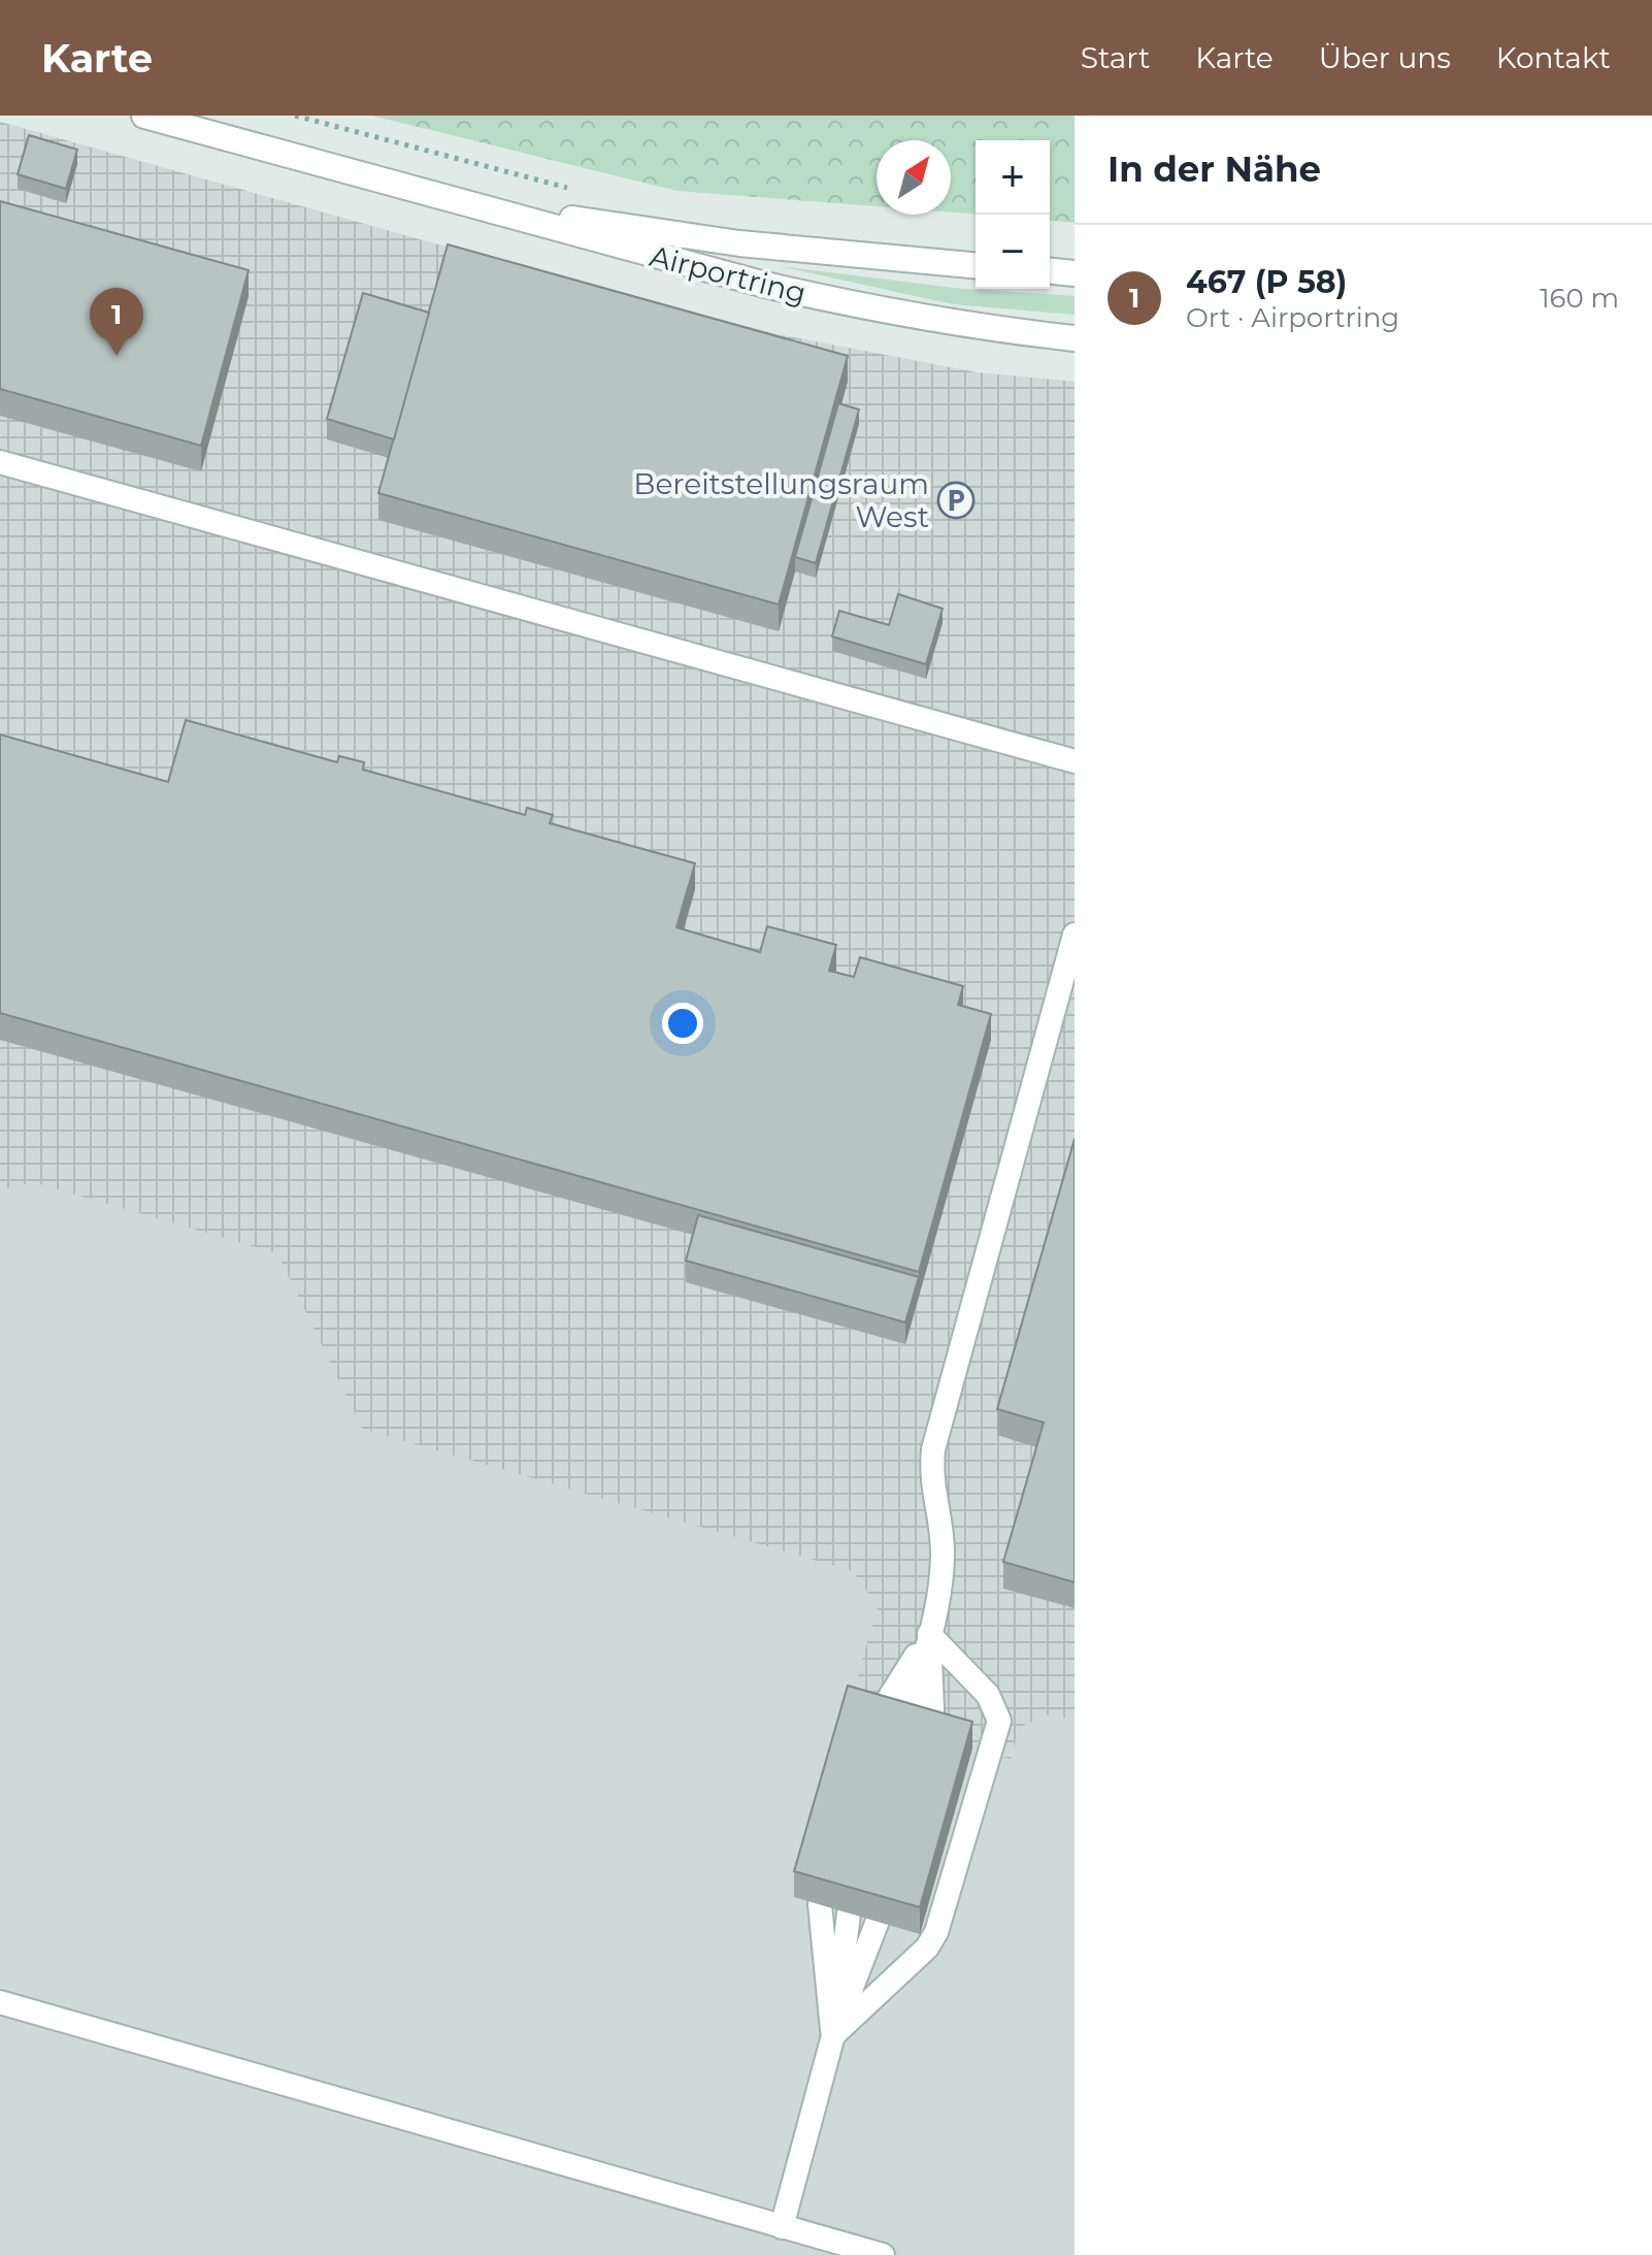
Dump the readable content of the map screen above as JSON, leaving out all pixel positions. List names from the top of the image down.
{
  "streets": {
    "street": ["Airportring"]
  },
  "places": {
    "parking": ["Bereitstellungsraum West"]
  },
  "north": "top right",
  "page": {
    "header": "Karte",
    "nav": [
      "Start",
      "Karte",
      "Über uns",
      "Kontakt"
    ],
    "heading": "In der Nähe",
    "map_buttons": ["+", "−"],
    "list": [
      {
        "mark": "1",
        "name": "467 (P 58)",
        "note": "Ort · Airportring",
        "value": "160 m"
      }
    ],
    "pins": "1"
  }
}
